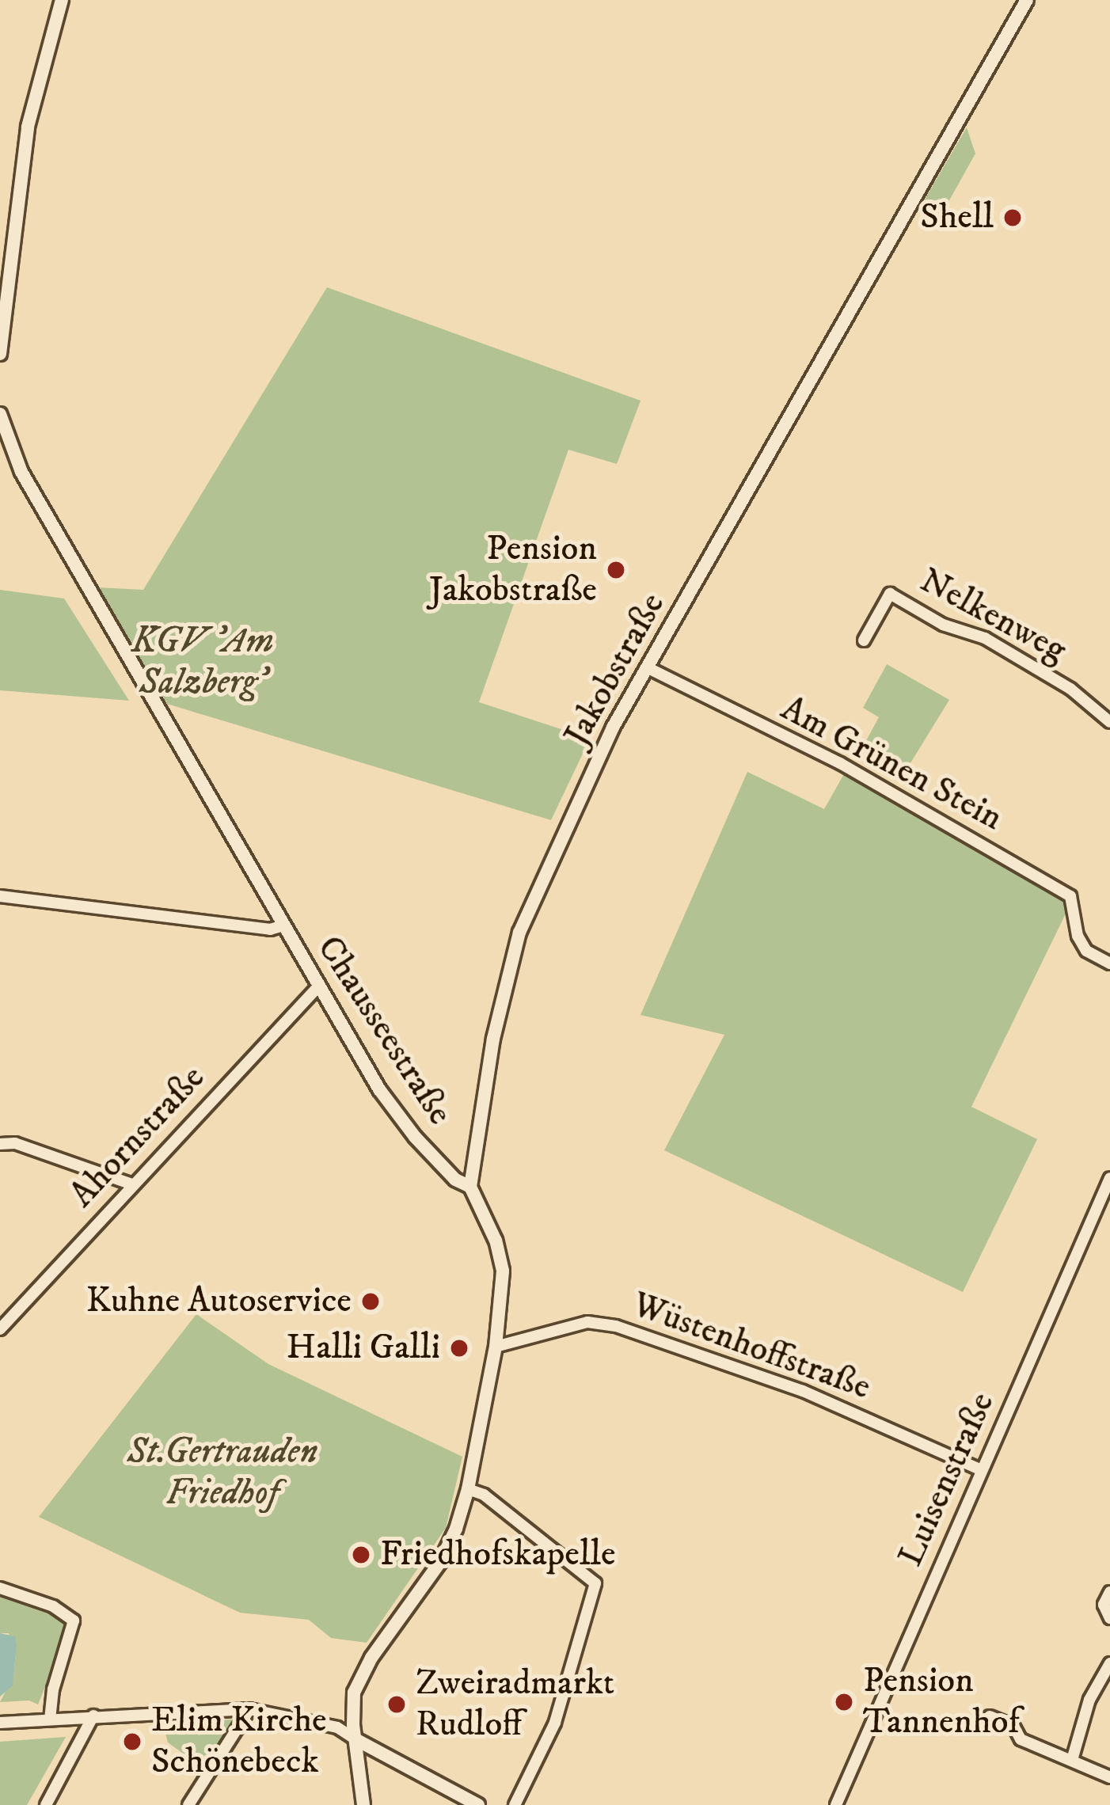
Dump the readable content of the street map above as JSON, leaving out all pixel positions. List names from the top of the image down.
{
  "streets": {
    "street": [
      "Nelkenweg",
      "Jakobstraße",
      "Am Grünen Stein",
      "Chausseestraße",
      "Ahornstraße",
      "Wüstenhoffstraße",
      "Luisenstraße"
    ]
  },
  "crossings": [
    ["Jakobstraße", "Am Grünen Stein"],
    ["Jakobstraße", "Chausseestraße"],
    ["Chausseestraße", "Ahornstraße"],
    ["Chausseestraße", "Wüstenhoffstraße"],
    ["Wüstenhoffstraße", "Luisenstraße"]
  ],
  "parks": ["KGV 'Am Salzberg'", "St.Gertrauden Friedhof"],
  "places": [
    "Shell",
    "Pension Jakobstraße",
    "Kuhne Autoservice",
    "Halli Galli",
    "Friedhofskapelle",
    "Pension Tannenhof",
    "Zweiradmarkt Rudloff",
    "Elim Kirche Schönebeck"
  ]
}
